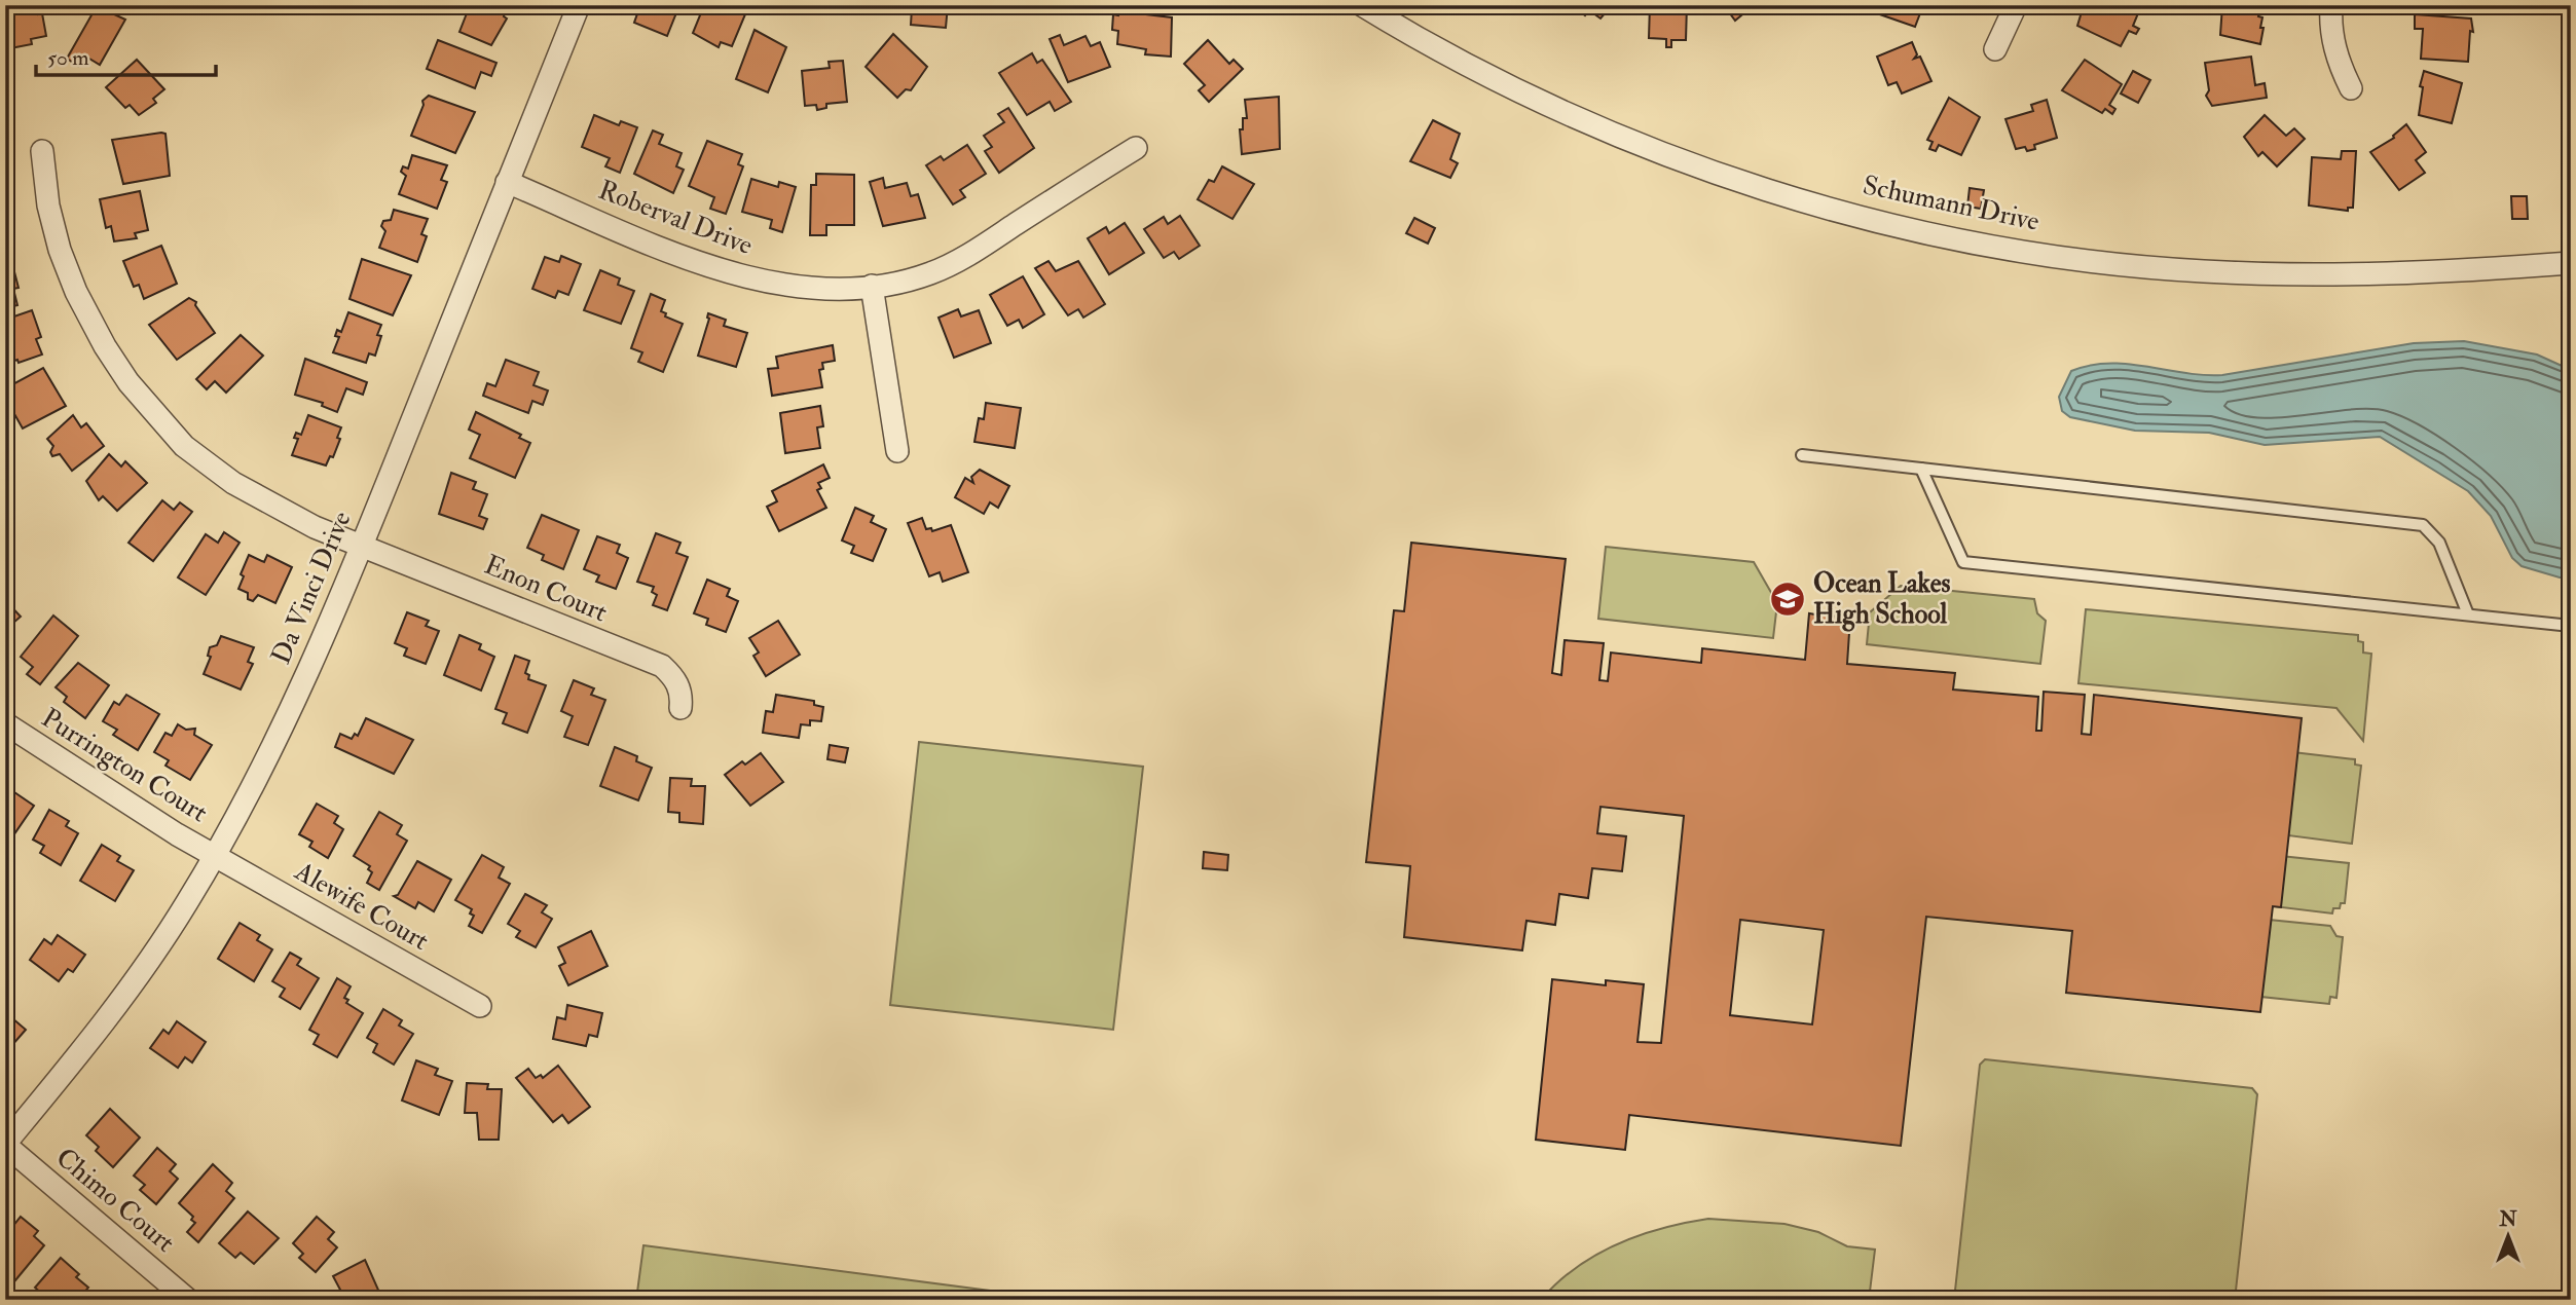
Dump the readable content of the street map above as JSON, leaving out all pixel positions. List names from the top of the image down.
{
  "streets": {
    "street": [
      "Schumann Drive",
      "Roberval Drive",
      "Da Vinci Drive",
      "Enon Court",
      "Purrington Court",
      "Alewife Court",
      "Chimo Court"
    ]
  },
  "crossings": [
    ["Roberval Drive", "Da Vinci Drive"],
    ["Da Vinci Drive", "Enon Court"],
    ["Da Vinci Drive", "Purrington Court"],
    ["Da Vinci Drive", "Alewife Court"],
    ["Da Vinci Drive", "Chimo Court"],
    ["Purrington Court", "Alewife Court"]
  ],
  "places": {
    "school or university": ["Ocean Lakes High School"]
  },
  "scale_bar": "50 m",
  "north": "top"
}
